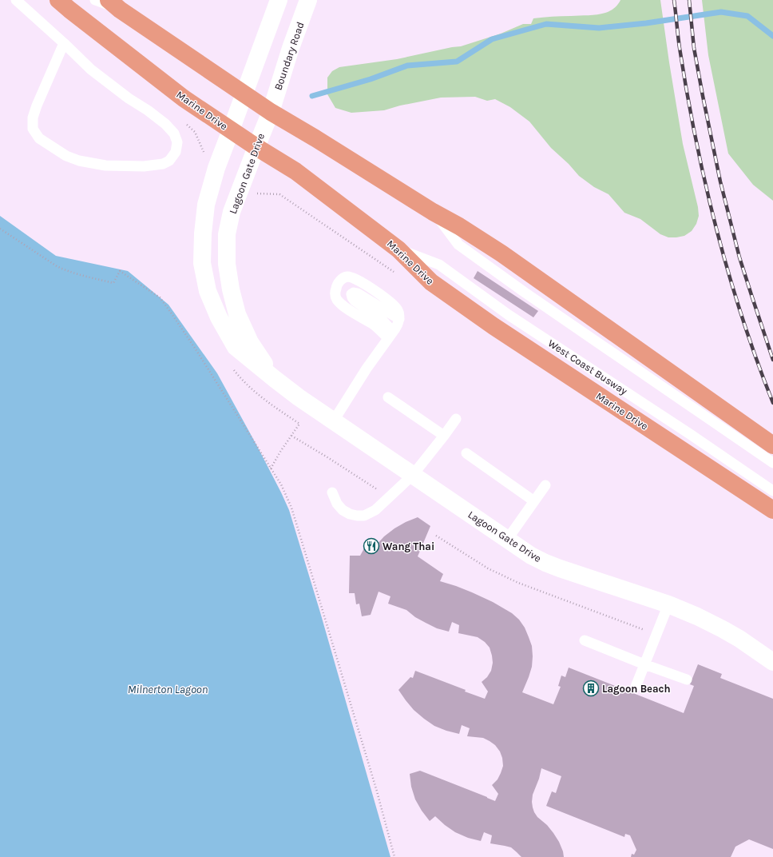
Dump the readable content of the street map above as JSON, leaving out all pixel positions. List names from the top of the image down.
{
  "streets": {
    "main road": ["Marine Drive"],
    "street": ["Boundary Road", "Lagoon Gate Drive"],
    "lane": ["West Coast Busway"]
  },
  "crossings": [
    ["Boundary Road", "Lagoon Gate Drive"],
    ["Marine Drive", "Lagoon Gate Drive"],
    ["Marine Drive", "West Coast Busway"]
  ],
  "water": ["Milnerton Lagoon"],
  "places": {
    "restaurant": ["Wang Thai"],
    "building": ["Lagoon Beach"]
  }
}
